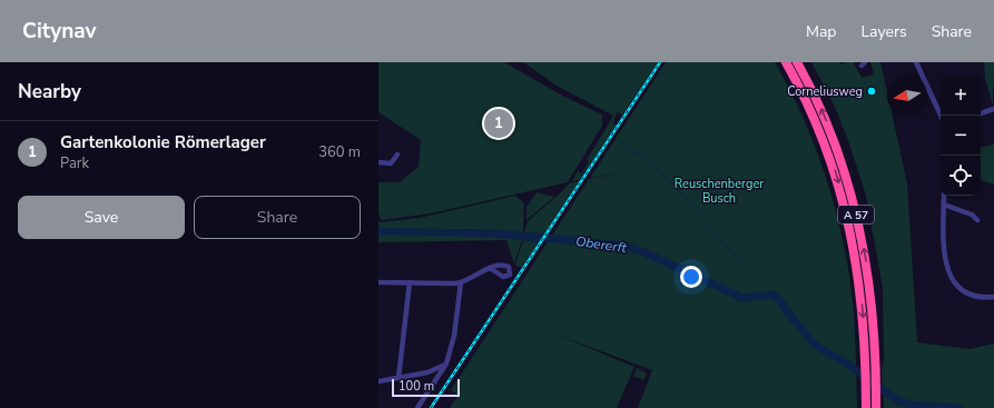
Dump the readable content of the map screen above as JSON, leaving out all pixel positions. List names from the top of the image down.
{
  "streets": {
    "highway": ["A 57"]
  },
  "water": ["Obererft"],
  "parks": ["Reuschenberger Busch"],
  "places": ["Corneliusweg"],
  "scale_bar": "100 m",
  "north": "left",
  "page": {
    "header": "Citynav",
    "nav": ["Map", "Layers", "Share"],
    "heading": "Nearby",
    "map_buttons": ["+", "−"],
    "pins": "1",
    "list": [
      {
        "mark": "1",
        "name": "Gartenkolonie Römerlager",
        "note": "Park",
        "value": "360 m"
      }
    ],
    "buttons": ["Save", "Share"],
    "scale": "100 m"
  }
}
